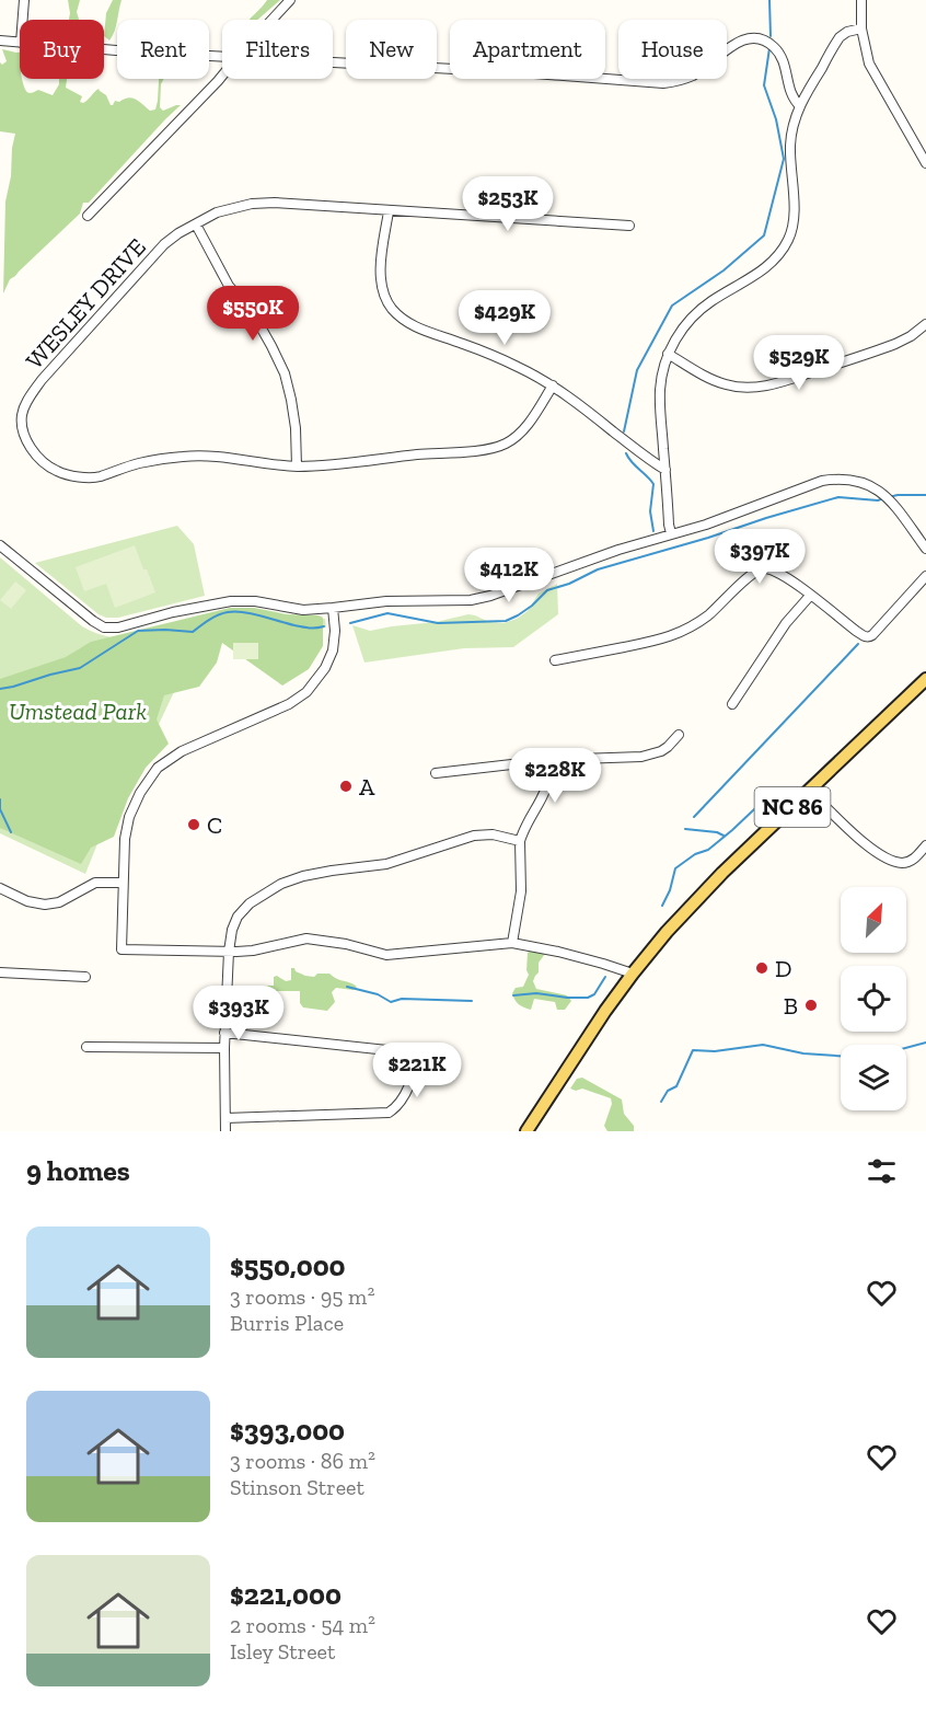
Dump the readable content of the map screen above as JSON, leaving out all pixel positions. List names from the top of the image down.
{
  "streets": {
    "main road": ["NC 86"],
    "street": ["WESLEY DRIVE"]
  },
  "parks": ["Umstead Park"],
  "places": [
    "A",
    "C",
    "D",
    "B"
  ],
  "north": "top right",
  "page": {
    "chip": [
      "Buy",
      "Rent",
      "Filters",
      "New",
      "Apartment",
      "House"
    ],
    "price": [
      "$253K",
      "$550K",
      "$429K",
      "$529K",
      "$397K",
      "$412K",
      "$228K",
      "$393K",
      "$221K"
    ],
    "heading": "9 homes",
    "list": [
      {
        "name": "$550,000",
        "note": "3 rooms · 95 m² · Burris Place"
      },
      {
        "name": "$393,000",
        "note": "3 rooms · 86 m² · Stinson Street"
      },
      {
        "name": "$221,000",
        "note": "2 rooms · 54 m² · Isley Street"
      }
    ]
  }
}
